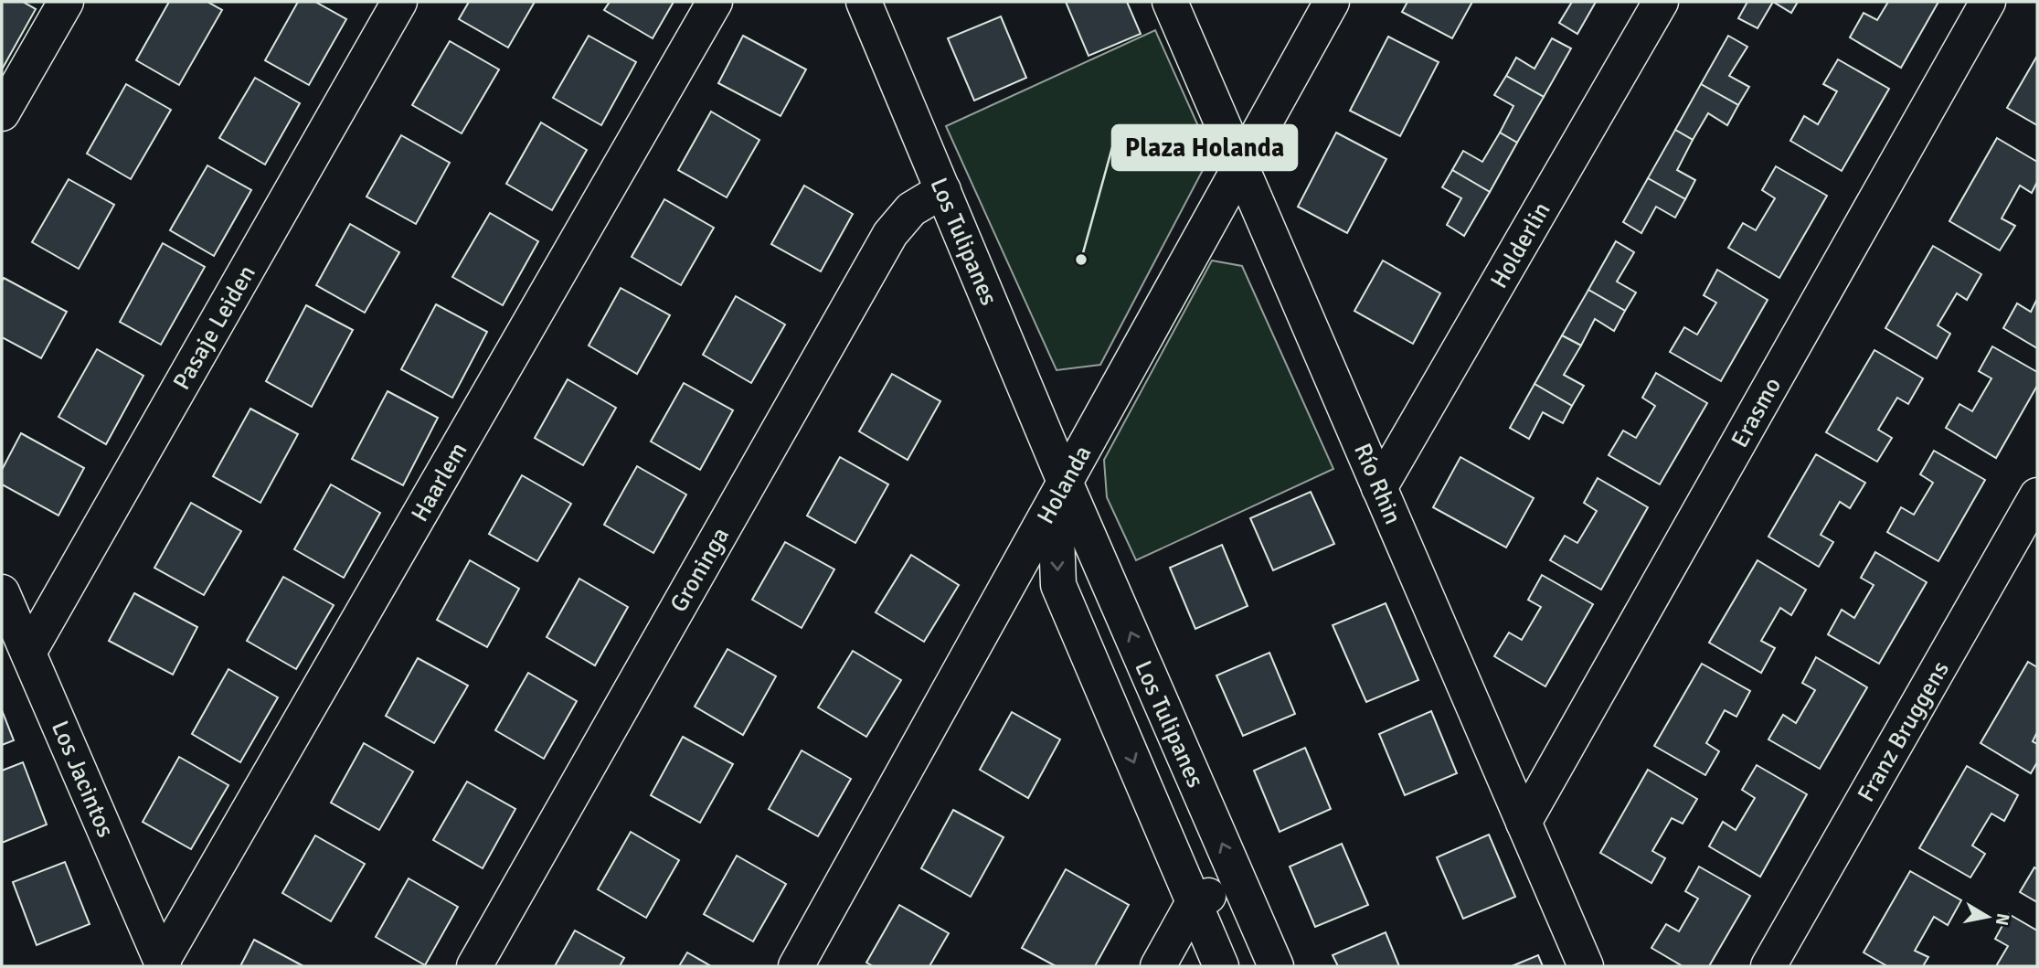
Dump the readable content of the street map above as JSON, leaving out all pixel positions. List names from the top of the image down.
{
  "streets": {
    "street": [
      "Los Tulipanes",
      "Holderlin",
      "Pasaje Leiden",
      "Erasmo",
      "Haarlem",
      "Río Rhin",
      "Holanda",
      "Groninga",
      "Franz Bruggens",
      "Los Jacintos"
    ]
  },
  "crossings": [
    ["Los Tulipanes", "Holanda"],
    ["Los Tulipanes", "Groninga"],
    ["Holderlin", "Río Rhin"],
    ["Pasaje Leiden", "Los Jacintos"],
    ["Erasmo", "Río Rhin"],
    ["Haarlem", "Los Jacintos"],
    ["Río Rhin", "Holanda"]
  ],
  "places": ["Plaza Holanda"],
  "north": "right"
}
